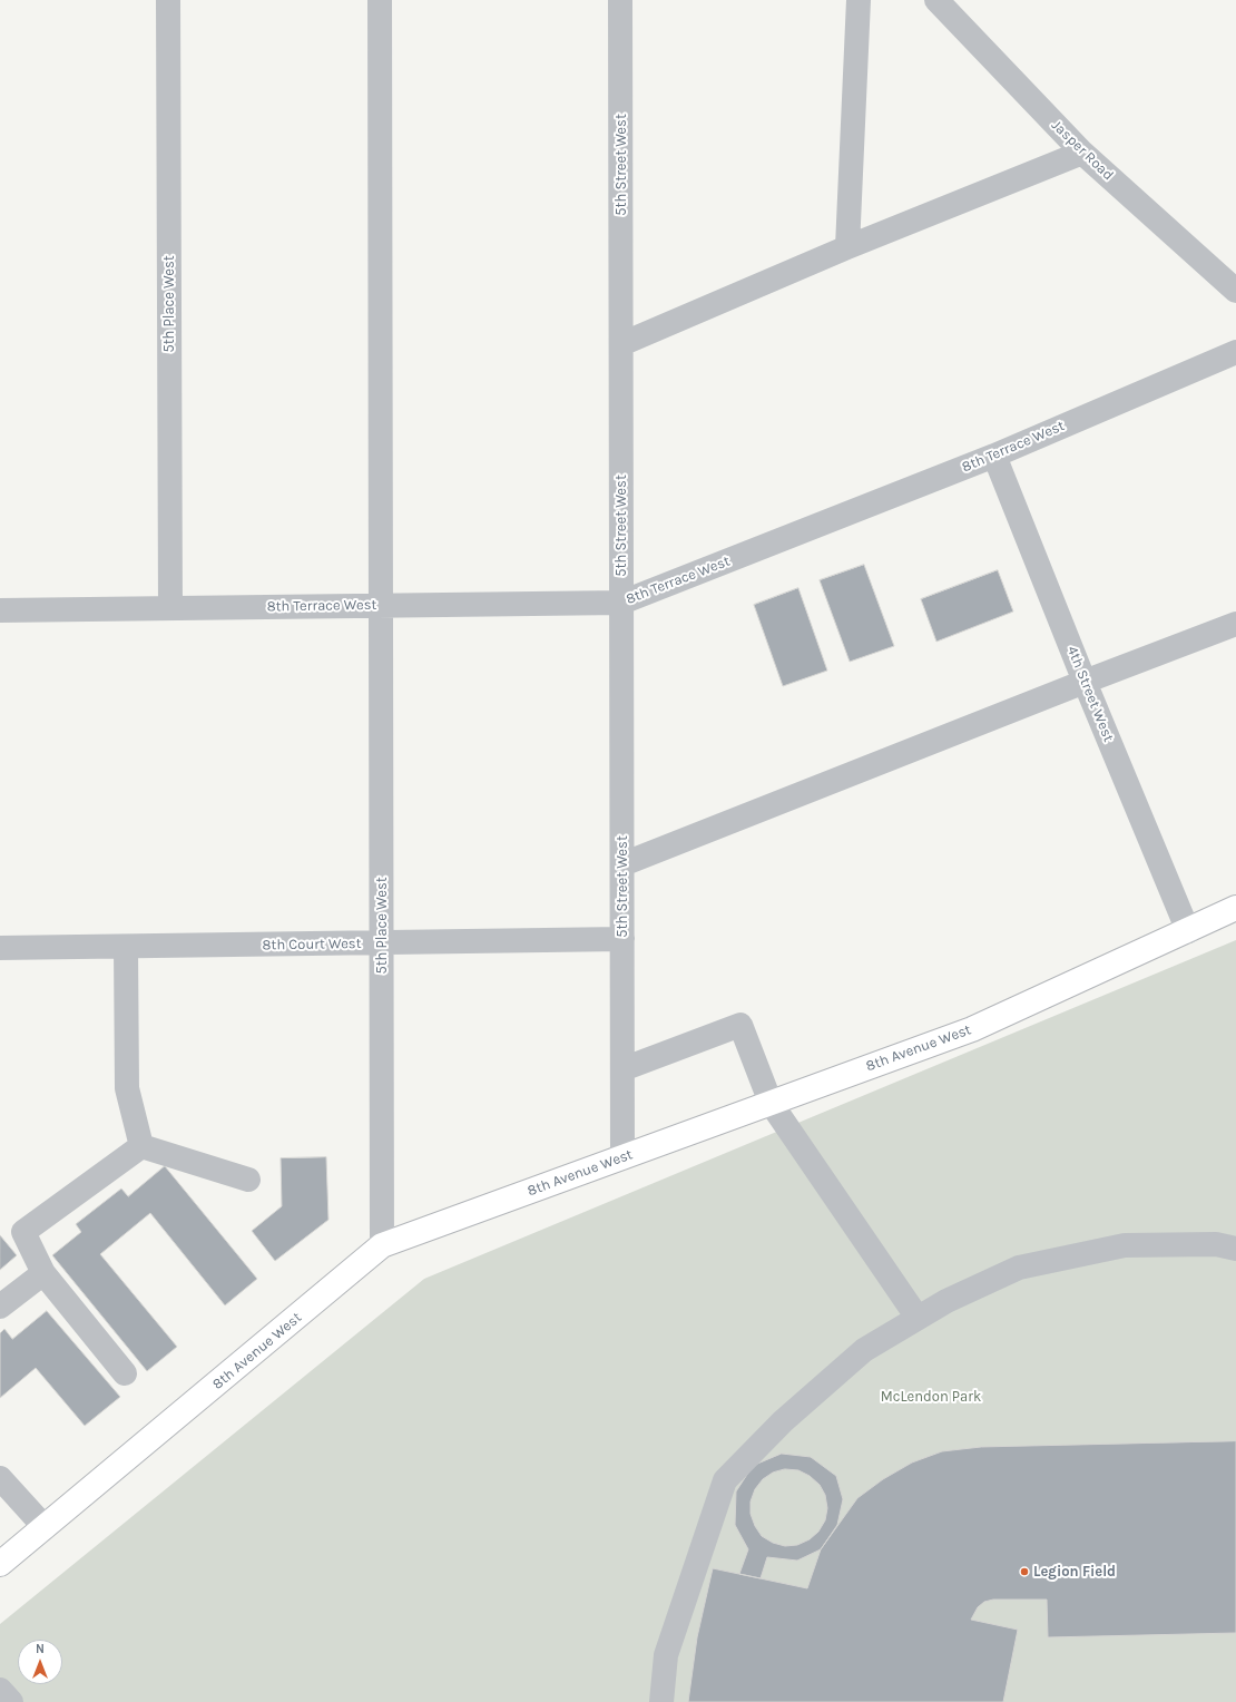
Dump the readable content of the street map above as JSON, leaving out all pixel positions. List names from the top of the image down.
{
  "streets": {
    "main road": ["8th Avenue West"],
    "street": [
      "Jasper Road",
      "5th Street West",
      "5th Place West",
      "8th Terrace West",
      "4th Street West",
      "8th Court West"
    ]
  },
  "crossings": [
    ["5th Street West", "8th Terrace West"],
    ["5th Street West", "8th Court West"],
    ["5th Street West", "8th Avenue West"],
    ["5th Place West", "8th Terrace West"],
    ["5th Place West", "8th Court West"],
    ["5th Place West", "8th Avenue West"],
    ["8th Terrace West", "4th Street West"],
    ["4th Street West", "8th Avenue West"]
  ],
  "parks": ["McLendon Park"],
  "places": ["Legion Field"],
  "north": "top"
}
